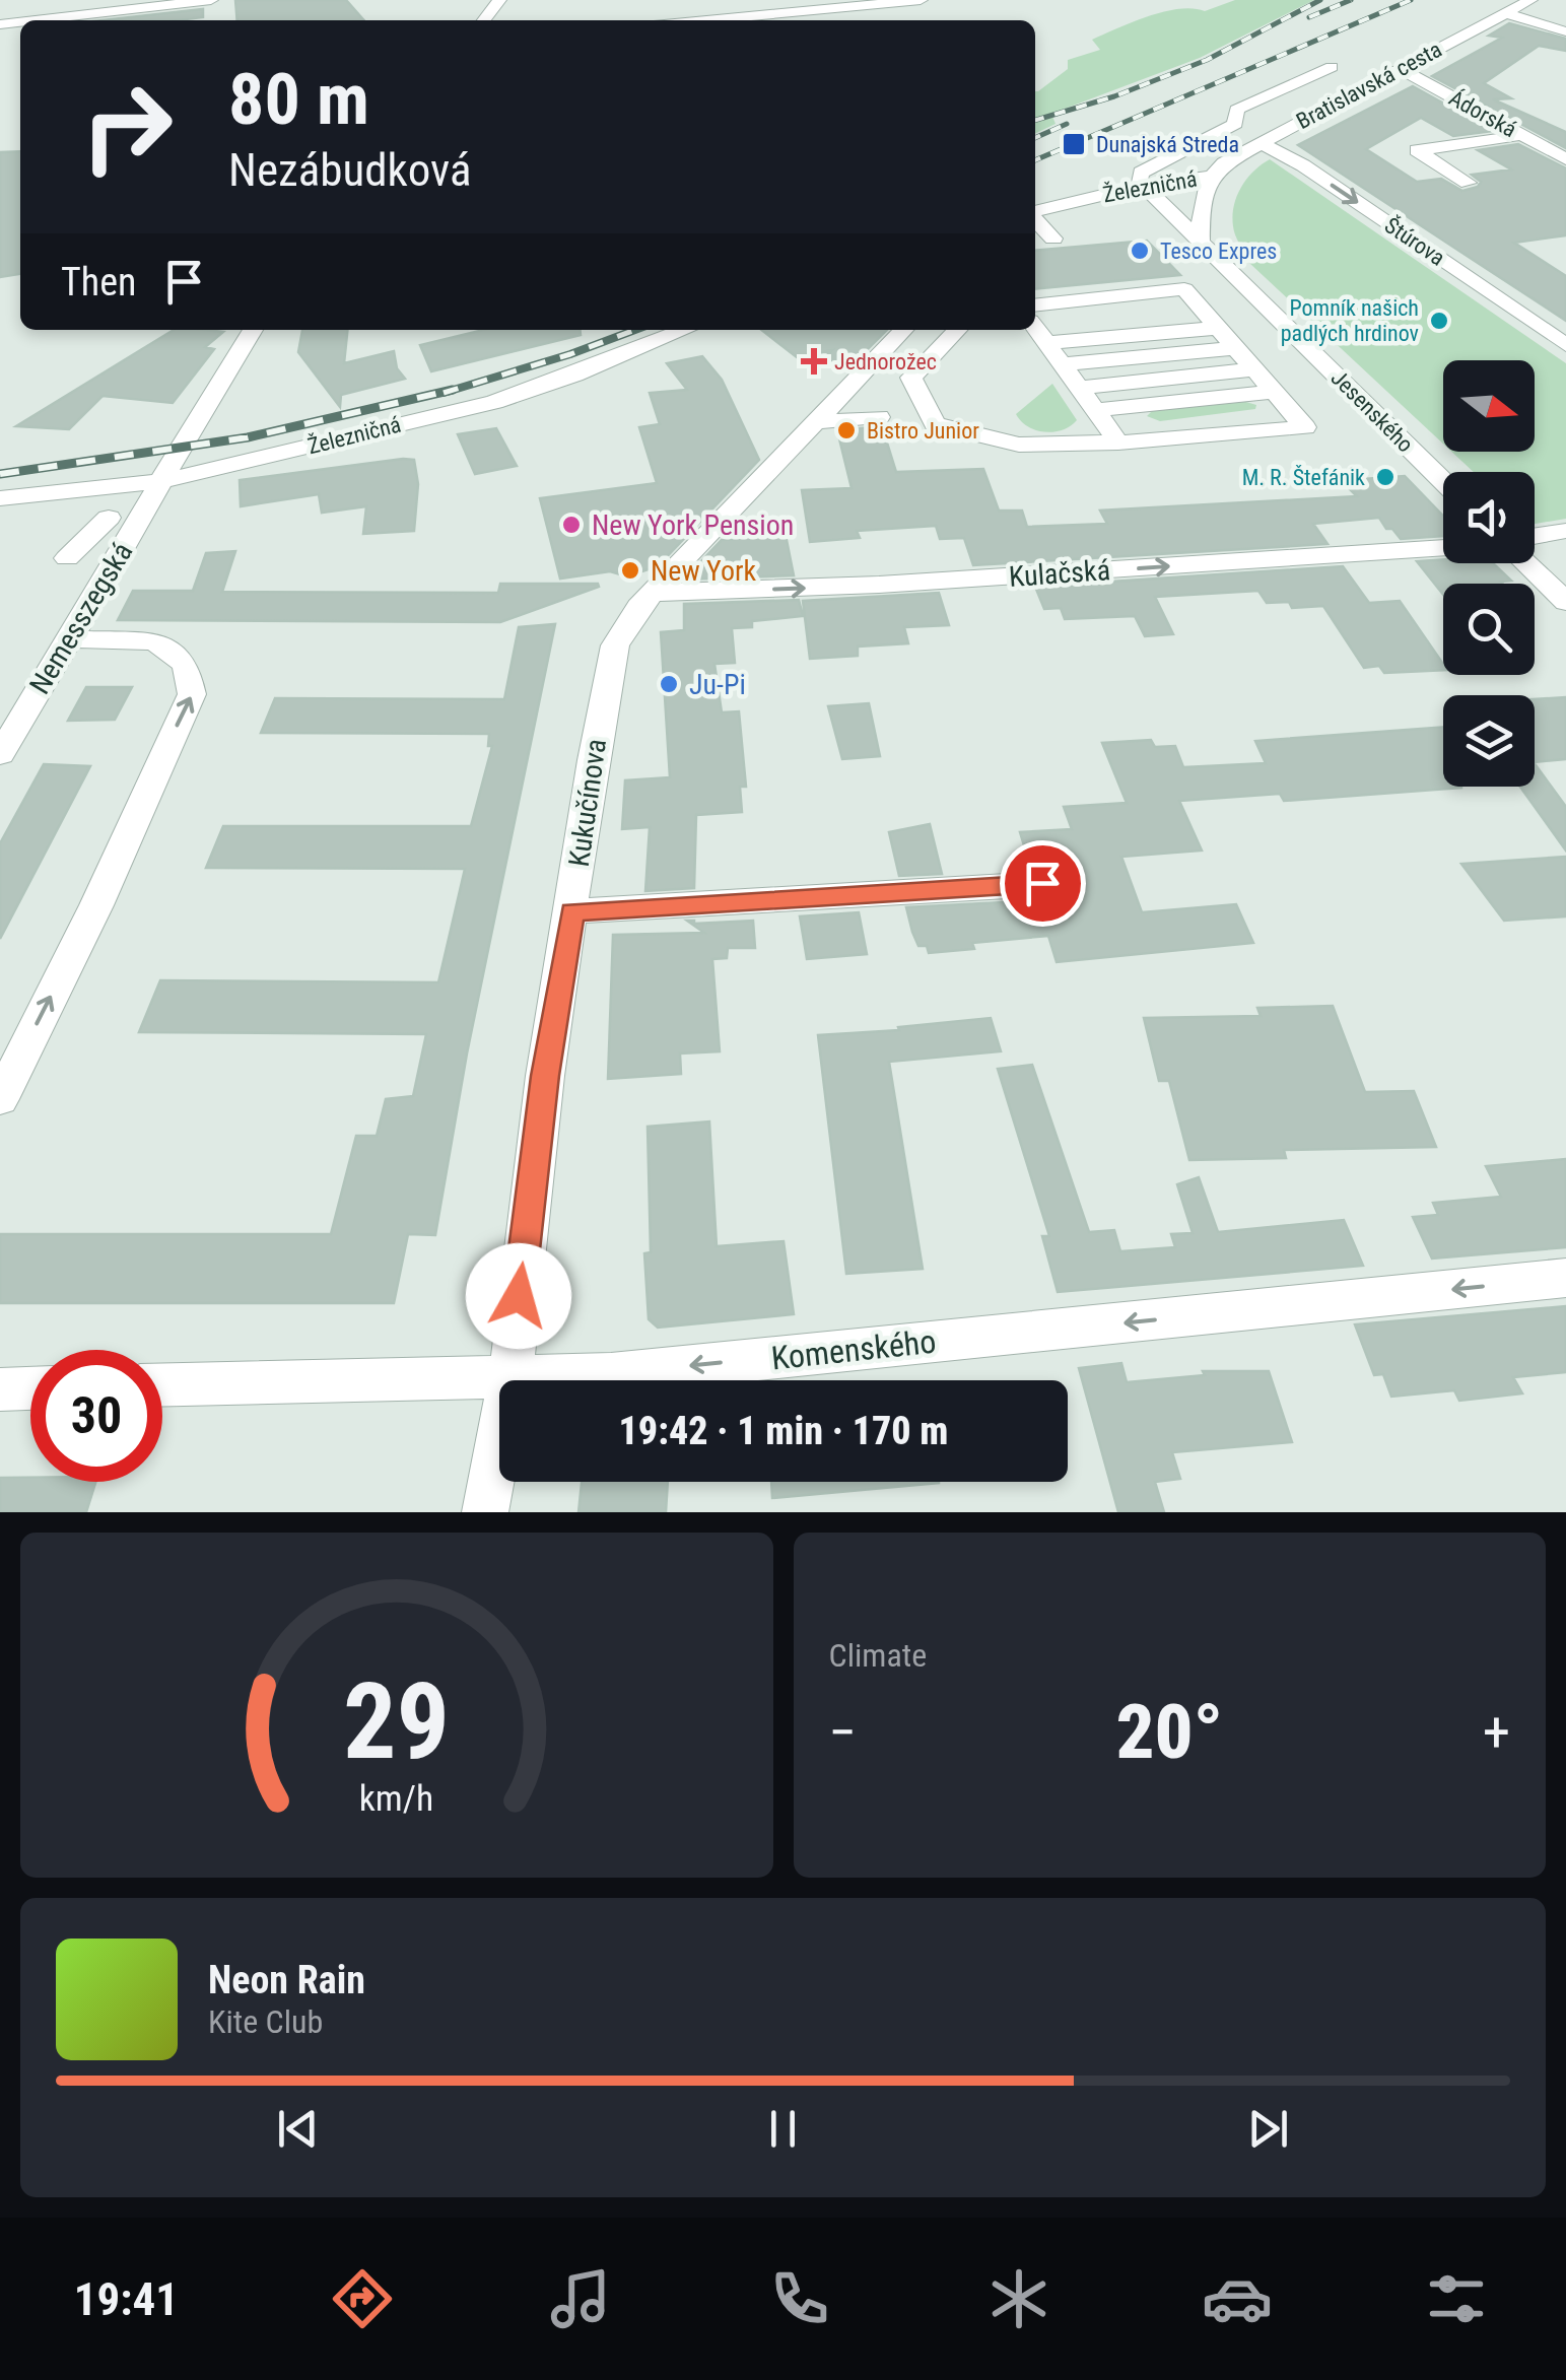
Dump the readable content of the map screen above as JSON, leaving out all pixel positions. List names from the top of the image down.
{
  "streets": {
    "street": [
      "Bratislavská cesta",
      "Ádorská",
      "Železničná",
      "Štúrova",
      "Jesenského",
      "Kulačská",
      "Nemesszegská",
      "Kukučínova",
      "Komenského"
    ]
  },
  "crossings": [
    ["Bratislavská cesta", "Ádorská"],
    ["Bratislavská cesta", "Železničná"],
    ["Bratislavská cesta", "Štúrova"],
    ["Železničná", "Jesenského"],
    ["Železničná", "Nemesszegská"],
    ["Kulačská", "Kukučínova"],
    ["Kukučínova", "Komenského"]
  ],
  "one_way": ["Komenského"],
  "places": {
    "transit": ["Dunajská Streda"],
    "other": [
      "Tesco Expres",
      "Pomník našich padlých hrdinov",
      "Bistro Junior",
      "M. R. Štefánik",
      "New York Pension",
      "New York",
      "Ju-Pi"
    ],
    "health": ["Jednorožec"]
  },
  "north": "right",
  "page": {
    "turn": ["80 m", "Nezábudková"],
    "then": "Then",
    "limit": "30",
    "trip": "19:42 · 1 min · 170 m",
    "tile": "Climate",
    "heat": ["−", "20°", "+"],
    "song": ["Neon Rain", "Kite Club"],
    "tabs": "19:41",
    "gauge": ["29", "km/h"]
  }
}
